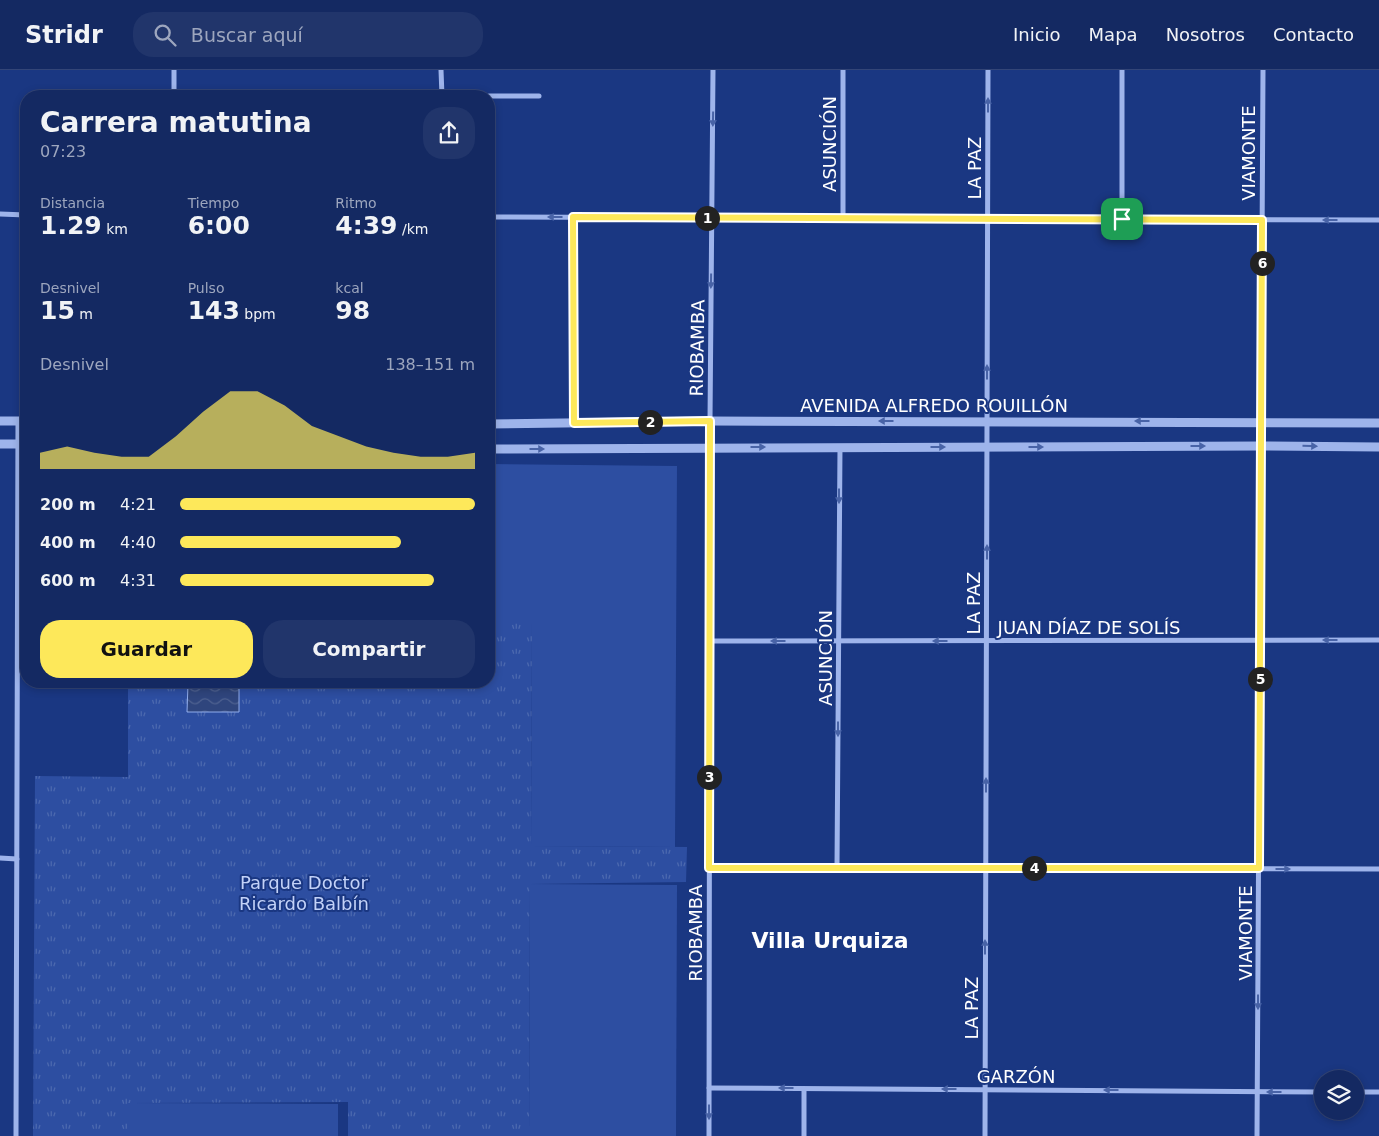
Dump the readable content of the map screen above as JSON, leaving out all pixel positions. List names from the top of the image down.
{
  "streets": {
    "street": [
      "ASUNCIÓN",
      "VIAMONTE",
      "LA PAZ",
      "RIOBAMBA",
      "AVENIDA ALFREDO ROUILLÓN",
      "JUAN DÍAZ DE SOLÍS",
      "GARZÓN"
    ]
  },
  "crossings": [
    ["ASUNCIÓN", "JUAN DÍAZ DE SOLÍS"],
    ["VIAMONTE", "AVENIDA ALFREDO ROUILLÓN"],
    ["VIAMONTE", "JUAN DÍAZ DE SOLÍS"],
    ["VIAMONTE", "GARZÓN"],
    ["LA PAZ", "AVENIDA ALFREDO ROUILLÓN"],
    ["LA PAZ", "JUAN DÍAZ DE SOLÍS"],
    ["LA PAZ", "GARZÓN"],
    ["RIOBAMBA", "AVENIDA ALFREDO ROUILLÓN"],
    ["RIOBAMBA", "JUAN DÍAZ DE SOLÍS"],
    ["RIOBAMBA", "GARZÓN"]
  ],
  "one_way": [
    "ASUNCIÓN",
    "LA PAZ",
    "RIOBAMBA",
    "JUAN DÍAZ DE SOLÍS",
    "GARZÓN"
  ],
  "districts": ["Villa Urquiza"],
  "parks": ["Parque Doctor Ricardo Balbín"],
  "page": {
    "header": "Stridr",
    "search": "Buscar aquí",
    "nav": [
      "Inicio",
      "Mapa",
      "Nosotros",
      "Contacto"
    ],
    "heading": ["Carrera matutina", "07:23"],
    "stats": [
      ["Distancia", "1.29 km"],
      ["Tiempo", "6:00"],
      ["Ritmo", "4:39 /km"],
      ["Desnivel", "15 m"],
      ["Pulso", "143 bpm"],
      ["kcal", "98"]
    ],
    "pins": [
      "1",
      "6",
      "2",
      "5",
      "3",
      "4"
    ],
    "chart": ["Desnivel", "138–151 m"],
    "list": [
      {
        "name": "200 m",
        "note": "4:21"
      },
      {
        "name": "400 m",
        "note": "4:40"
      },
      {
        "name": "600 m",
        "note": "4:31"
      }
    ],
    "buttons": ["Guardar", "Compartir"]
  }
}
